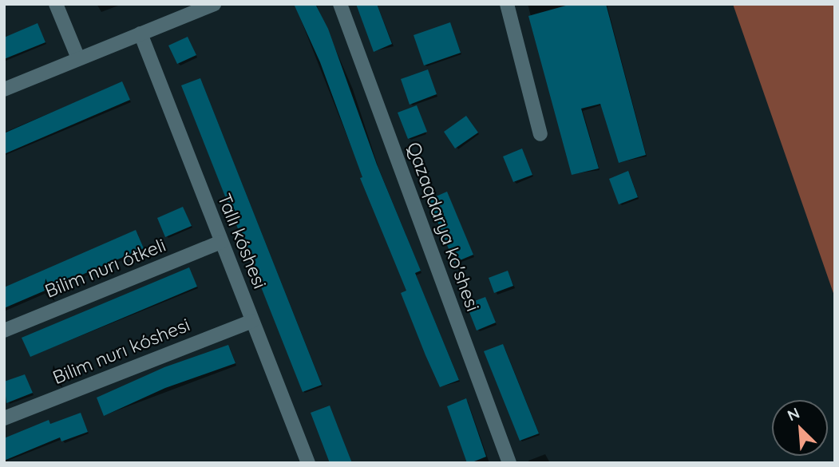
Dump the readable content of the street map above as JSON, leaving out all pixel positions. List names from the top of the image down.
{
  "streets": {
    "street": [
      "Qazaqdarya ko'shesi",
      "Tallı kóshesi",
      "Bilim nurı ótkeli",
      "Bilim nurı kóshesi"
    ]
  },
  "crossings": [
    ["Tallı kóshesi", "Bilim nurı ótkeli"],
    ["Tallı kóshesi", "Bilim nurı kóshesi"]
  ],
  "north": "top left"
}
